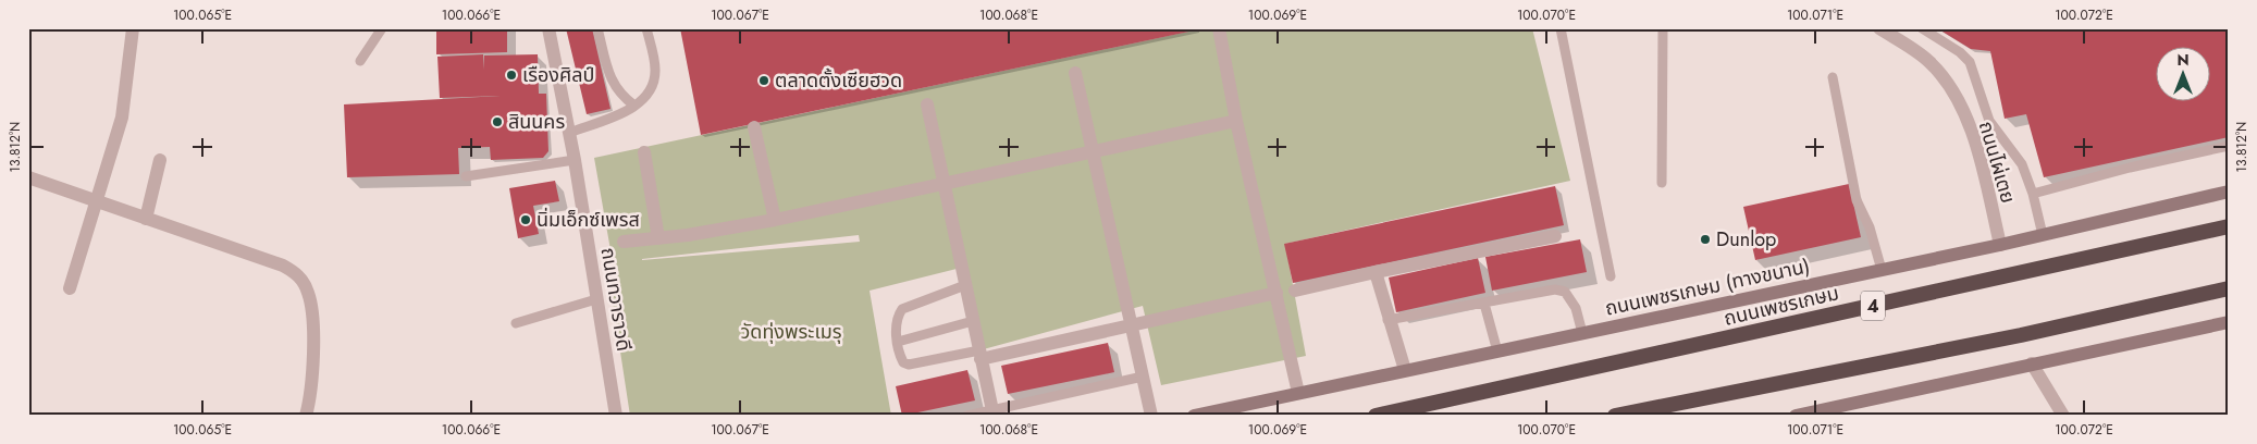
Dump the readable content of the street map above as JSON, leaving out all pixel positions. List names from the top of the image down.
{
  "streets": {
    "highway": ["ถนนเพชรเกษม", "4"],
    "main road": ["ถนนเพชรเกษม (ทางขนาน)"],
    "street": ["ถนนไผ่เตย", "ถนนทวาราวดี"]
  },
  "crossings": [
    ["ถนนไผ่เตย", "ถนนเพชรเกษม (ทางขนาน)"]
  ],
  "parks": ["วัดทุ่งพระเมรุ"],
  "places": [
    "เรืองศิลป์",
    "ตลาดตั้งเซียฮวด",
    "สินนคร",
    "นิ่มเอ็กซ์เพรส",
    "Dunlop"
  ],
  "north": "top",
  "coordinates": [
    "100.065°E",
    "100.066°E",
    "100.067°E",
    "100.068°E",
    "100.069°E",
    "100.070°E",
    "100.071°E",
    "100.072°E",
    "13.812°N"
  ]
}
